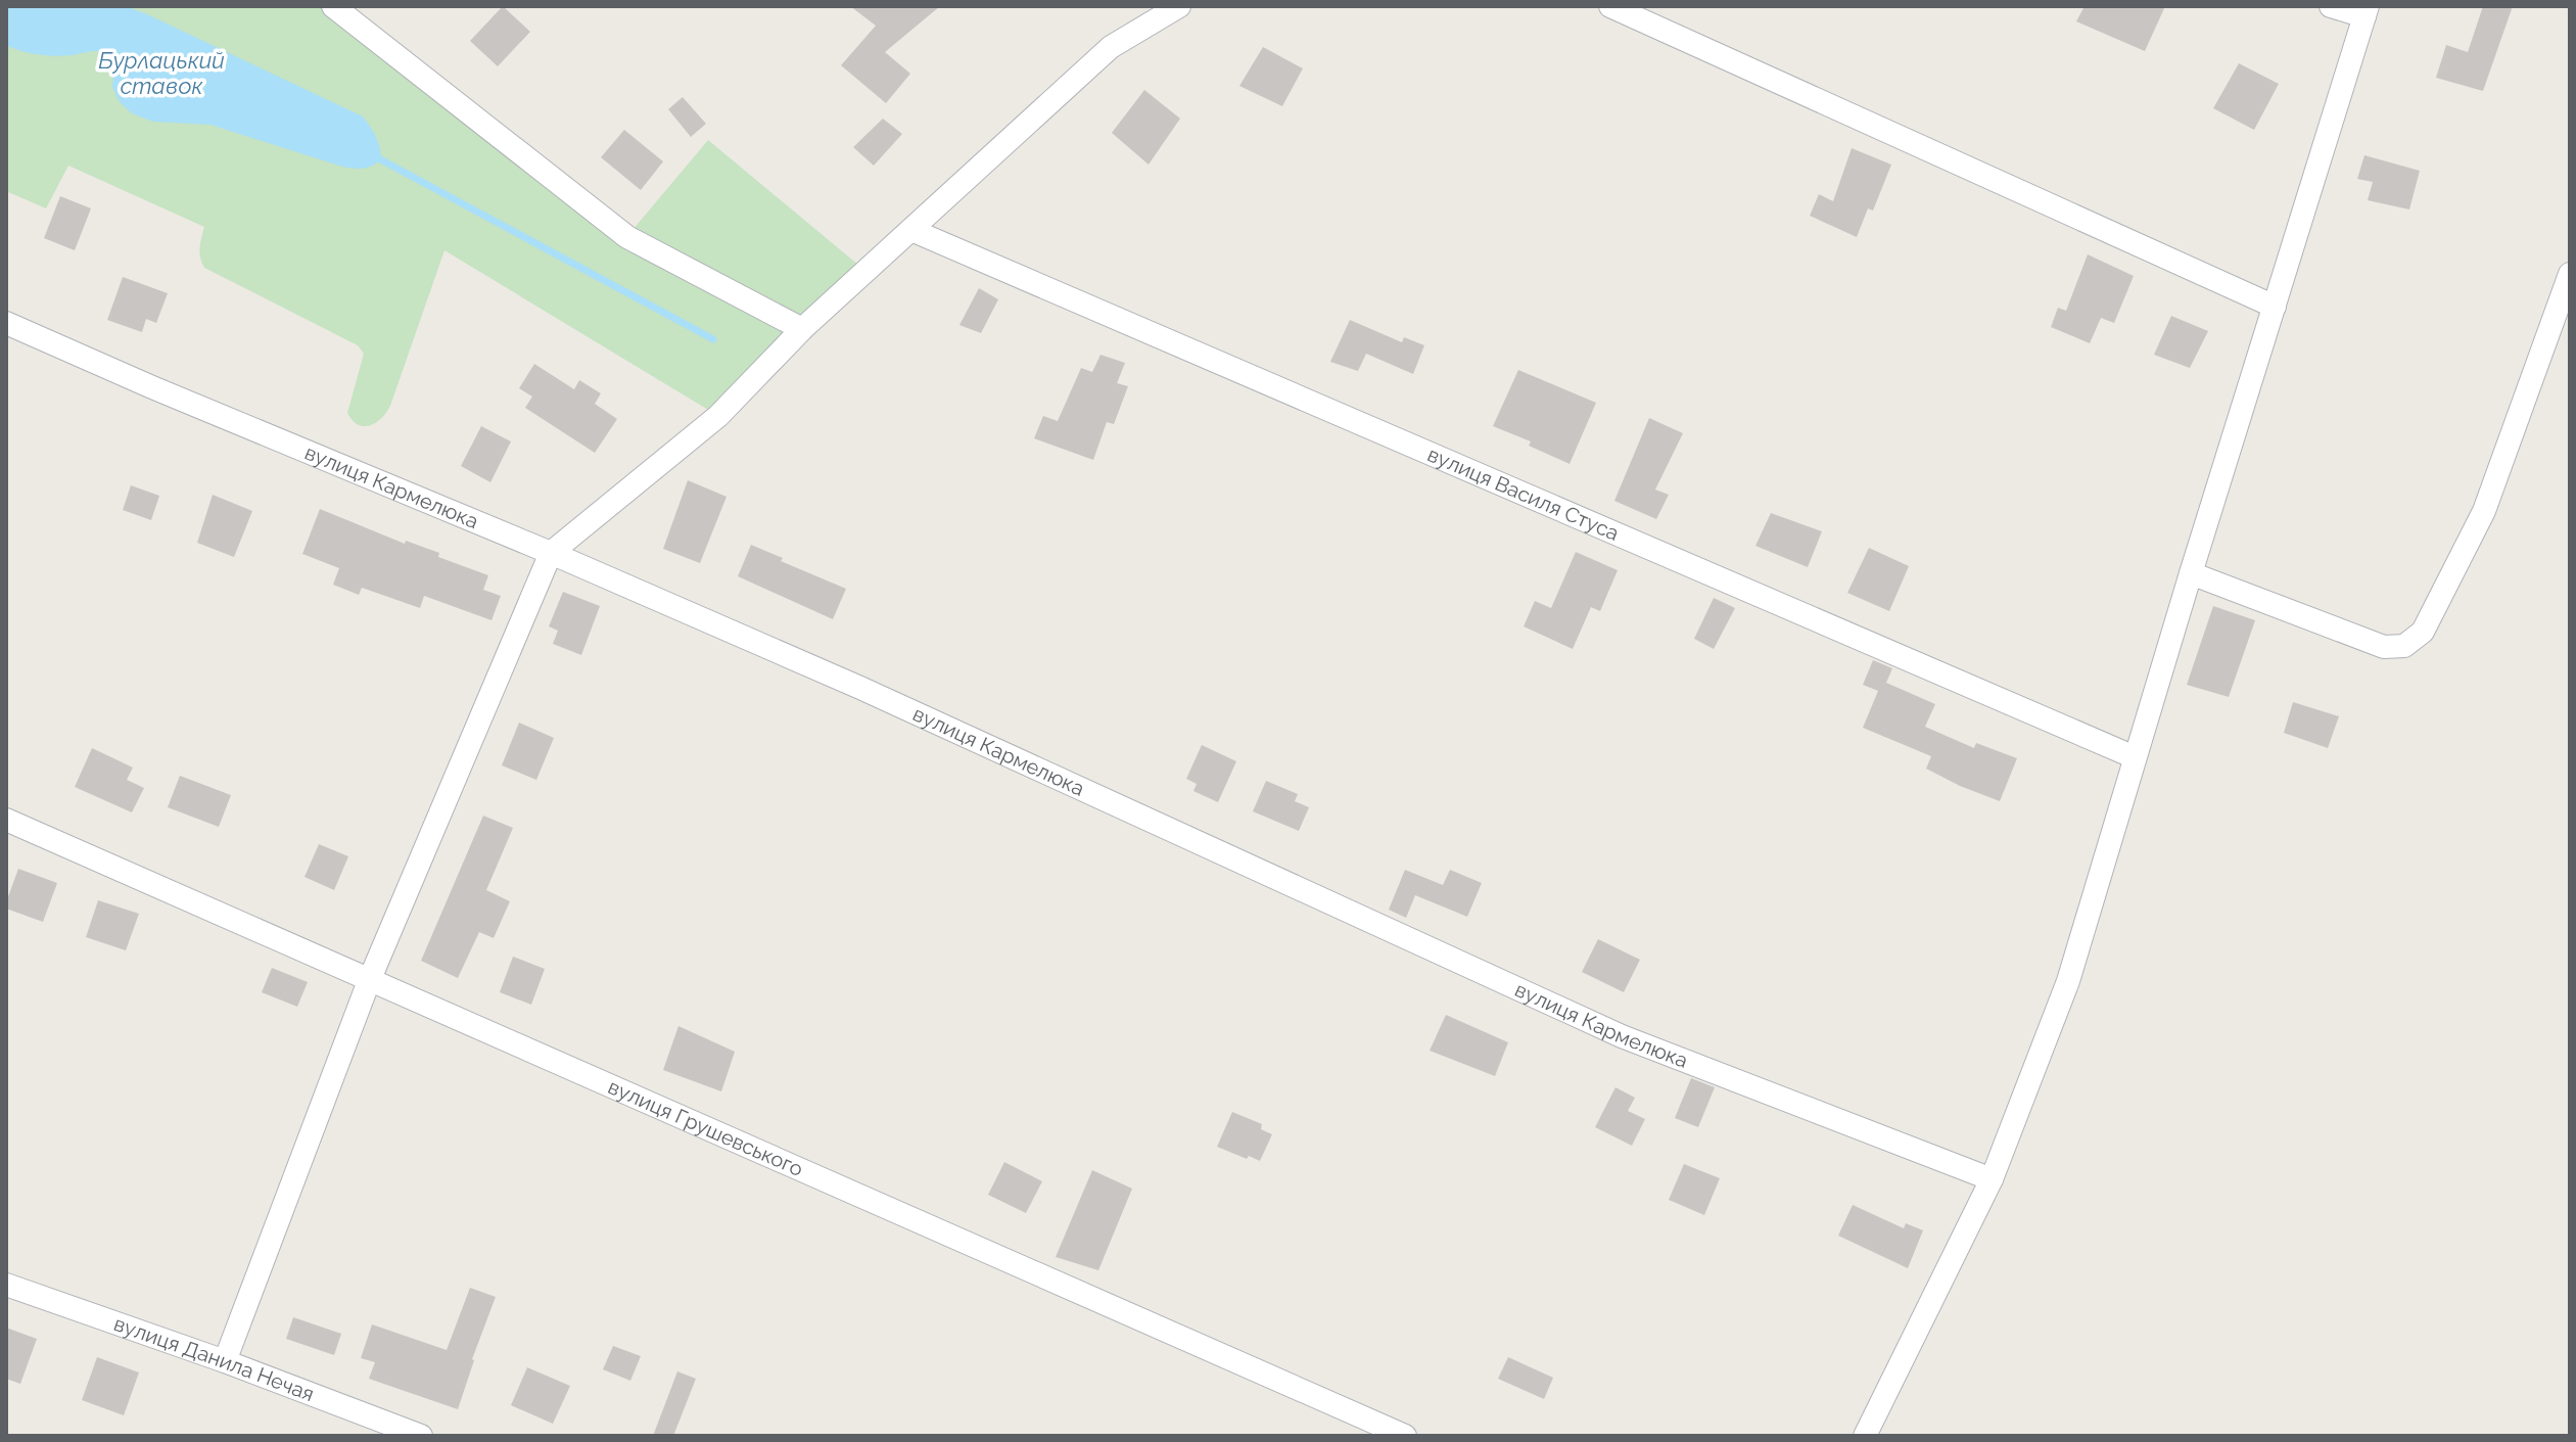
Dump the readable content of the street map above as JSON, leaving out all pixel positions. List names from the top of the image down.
{
  "streets": {
    "street": [
      "вулиця Кармелюка",
      "вулиця Василя Стуса",
      "вулиця Грушевського",
      "вулиця Данила Нечая"
    ]
  },
  "water": ["Бурлацький ставок"]
}
